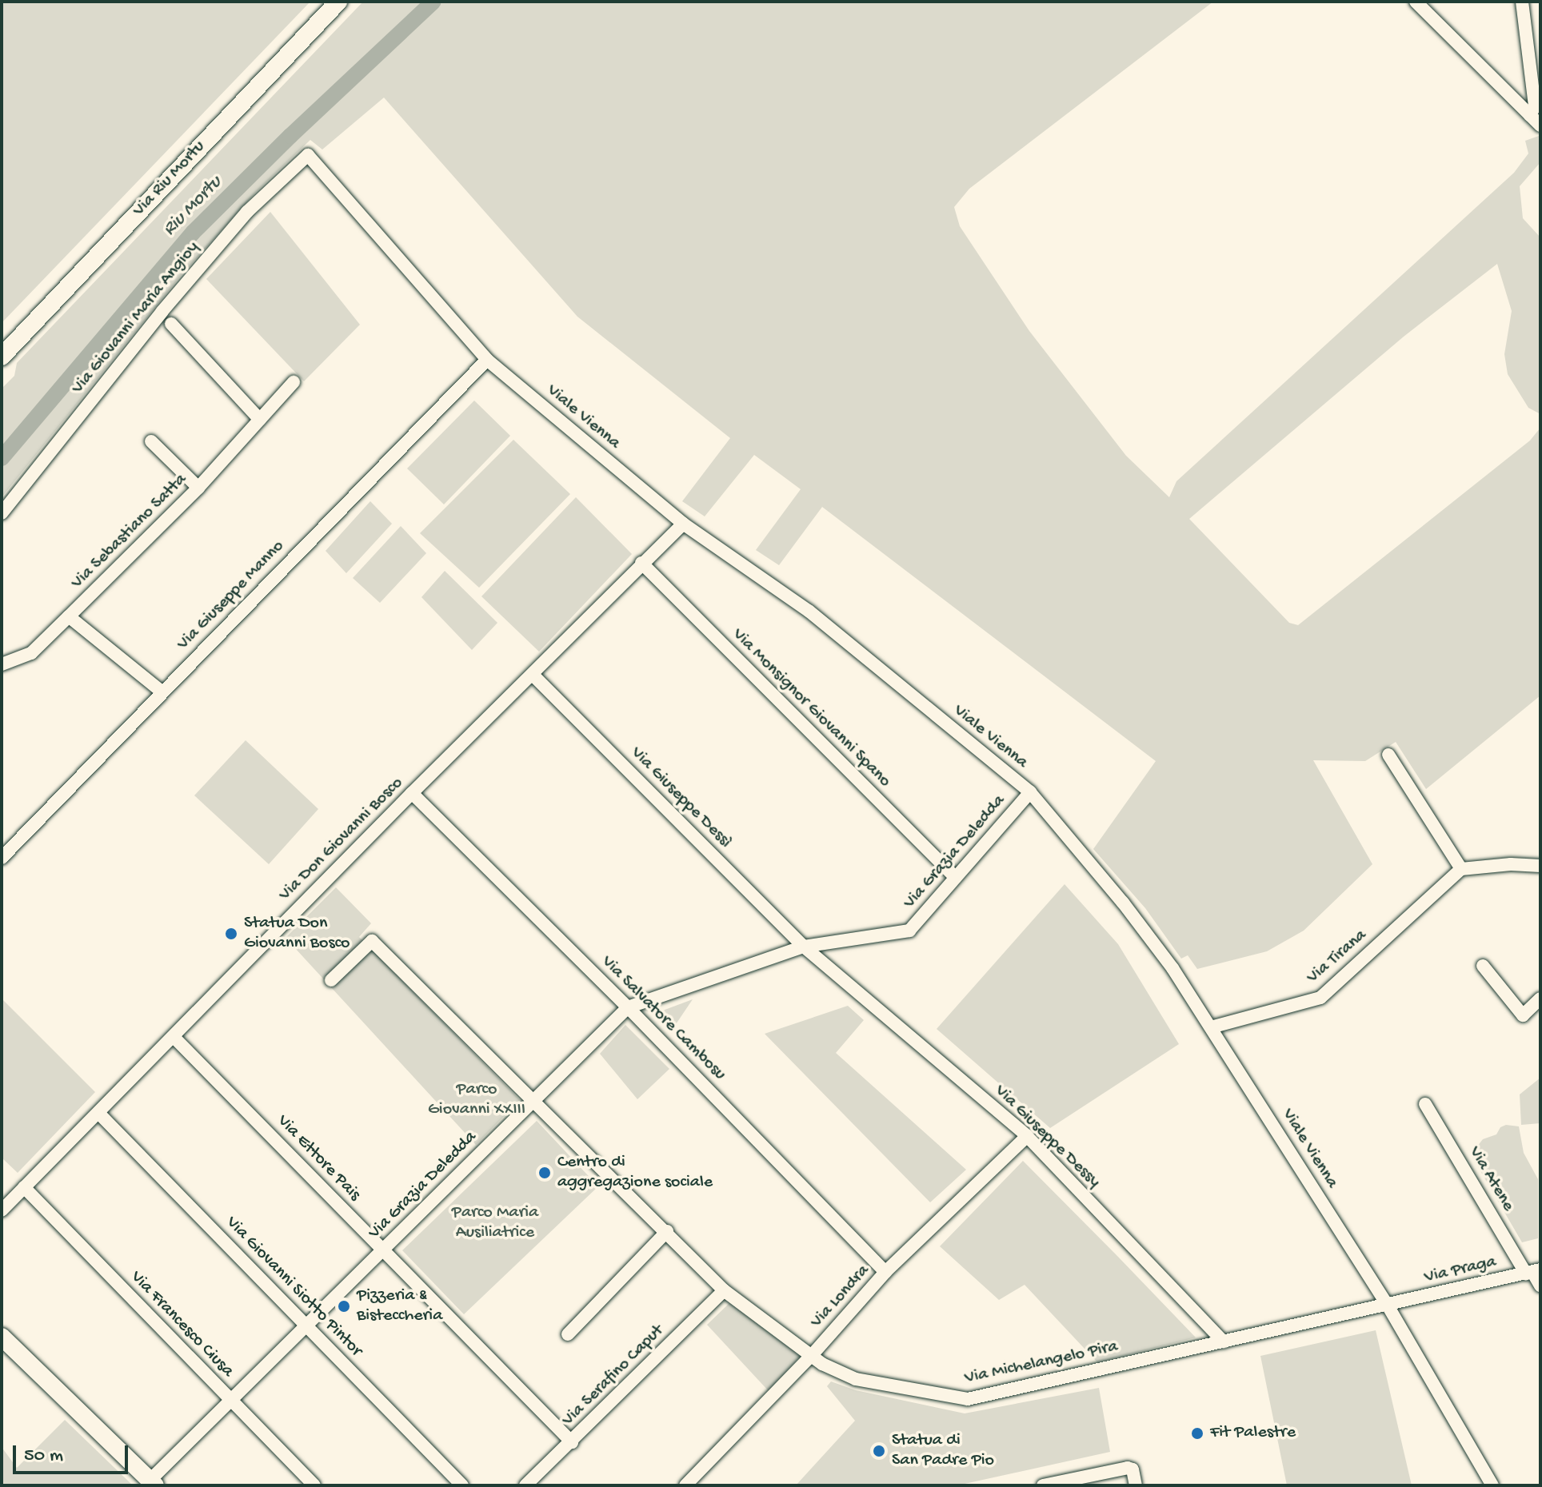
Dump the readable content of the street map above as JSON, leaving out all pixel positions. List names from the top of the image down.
{
  "streets": {
    "main road": ["Via Riu Mortu"],
    "street": [
      "Via Giovanni Maria Angioy",
      "Viale Vienna",
      "Via Sebastiano Satta",
      "Via Giuseppe Manno",
      "Via Monsignor Giovanni Spano",
      "Via Giuseppe Dessì",
      "Via Don Giovanni Bosco",
      "Via Grazia Deledda",
      "Via Tirana",
      "Via Salvatore Cambosu",
      "Via Giuseppe Dessy",
      "Via Ettore Pais",
      "Via Atene",
      "Via Praga",
      "Via Giovanni Siotto Pintor",
      "Via Londra",
      "Via Francesco Ciusa",
      "Via Michelangelo Pira",
      "Via Serafino Caput"
    ]
  },
  "crossings": [
    ["Via Giovanni Maria Angioy", "Viale Vienna"],
    ["Viale Vienna", "Via Giuseppe Manno"],
    ["Viale Vienna", "Via Don Giovanni Bosco"],
    ["Viale Vienna", "Via Grazia Deledda"],
    ["Viale Vienna", "Via Tirana"],
    ["Viale Vienna", "Via Praga"],
    ["Viale Vienna", "Via Michelangelo Pira"],
    ["Via Sebastiano Satta", "Via Giuseppe Manno"],
    ["Via Monsignor Giovanni Spano", "Via Don Giovanni Bosco"],
    ["Via Monsignor Giovanni Spano", "Via Grazia Deledda"],
    ["Via Giuseppe Dessì", "Via Don Giovanni Bosco"],
    ["Via Giuseppe Dessì", "Via Grazia Deledda"],
    ["Via Giuseppe Dessì", "Via Giuseppe Dessy"],
    ["Via Don Giovanni Bosco", "Via Salvatore Cambosu"],
    ["Via Don Giovanni Bosco", "Via Ettore Pais"],
    ["Via Don Giovanni Bosco", "Via Giovanni Siotto Pintor"],
    ["Via Don Giovanni Bosco", "Via Francesco Ciusa"],
    ["Via Grazia Deledda", "Via Salvatore Cambosu"],
    ["Via Grazia Deledda", "Via Giuseppe Dessy"],
    ["Via Grazia Deledda", "Via Ettore Pais"],
    ["Via Grazia Deledda", "Via Giovanni Siotto Pintor"],
    ["Via Grazia Deledda", "Via Francesco Ciusa"],
    ["Via Grazia Deledda", "Via Michelangelo Pira"],
    ["Via Salvatore Cambosu", "Via Londra"],
    ["Via Giuseppe Dessy", "Via Londra"],
    ["Via Giuseppe Dessy", "Via Michelangelo Pira"],
    ["Via Ettore Pais", "Via Serafino Caput"],
    ["Via Atene", "Via Praga"],
    ["Via Praga", "Via Michelangelo Pira"],
    ["Via Londra", "Via Michelangelo Pira"],
    ["Via Michelangelo Pira", "Via Serafino Caput"]
  ],
  "water": ["Riu Mortu"],
  "parks": ["Parco Giovanni XXIII", "Parco Maria Ausiliatrice"],
  "places": [
    "Statua Don Giovanni Bosco",
    "Centro di aggregazione sociale",
    "Pizzeria & Bisteccheria",
    "Fit Palestre",
    "Statua di San Padre Pio"
  ],
  "scale_bar": "50 m"
}
